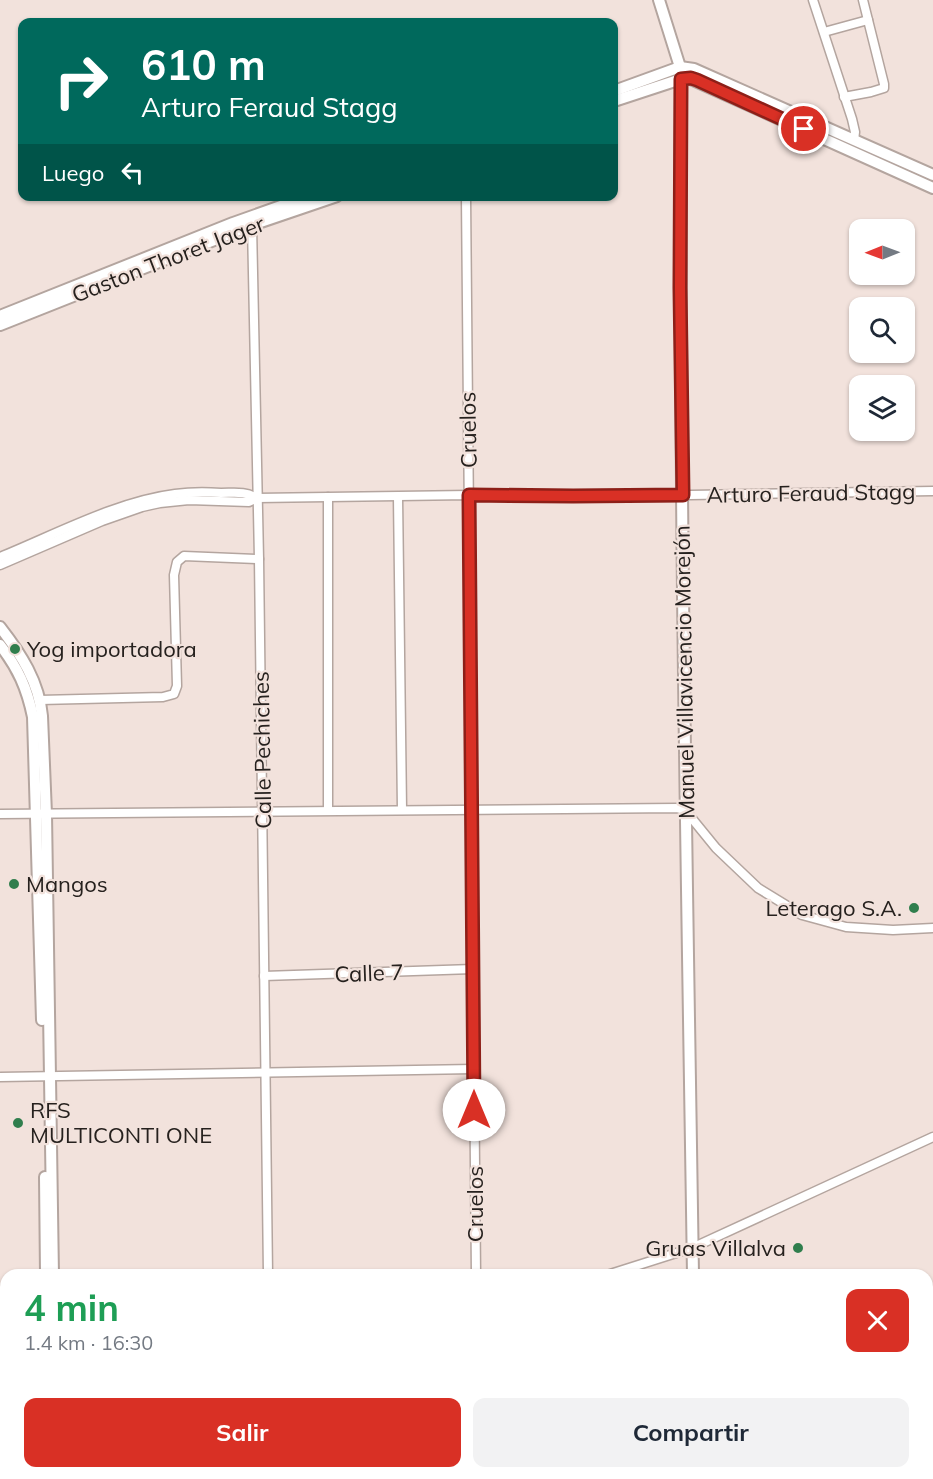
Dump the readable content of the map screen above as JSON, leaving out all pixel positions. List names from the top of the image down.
{
  "streets": {
    "street": [
      "Gaston Thoret Jager",
      "Cruelos",
      "Arturo Feraud Stagg",
      "Manuel Villavicencio Morejón",
      "Calle Pechiches",
      "Calle 7"
    ]
  },
  "crossings": [
    ["Gaston Thoret Jager", "Calle Pechiches"],
    ["Cruelos", "Arturo Feraud Stagg"],
    ["Cruelos", "Calle 7"],
    ["Arturo Feraud Stagg", "Manuel Villavicencio Morejón"],
    ["Arturo Feraud Stagg", "Calle Pechiches"],
    ["Calle Pechiches", "Calle 7"]
  ],
  "places": [
    "Yog importadora",
    "Mangos",
    "Leterago S.A.",
    "RFS MULTICONTI ONE",
    "Gruas Villalva"
  ],
  "north": "left",
  "page": {
    "turn": ["610 m", "Arturo Feraud Stagg"],
    "then": "Luego",
    "heading": ["4 min", "1.4 km · 16:30"],
    "buttons": ["Salir", "Compartir"]
  }
}
